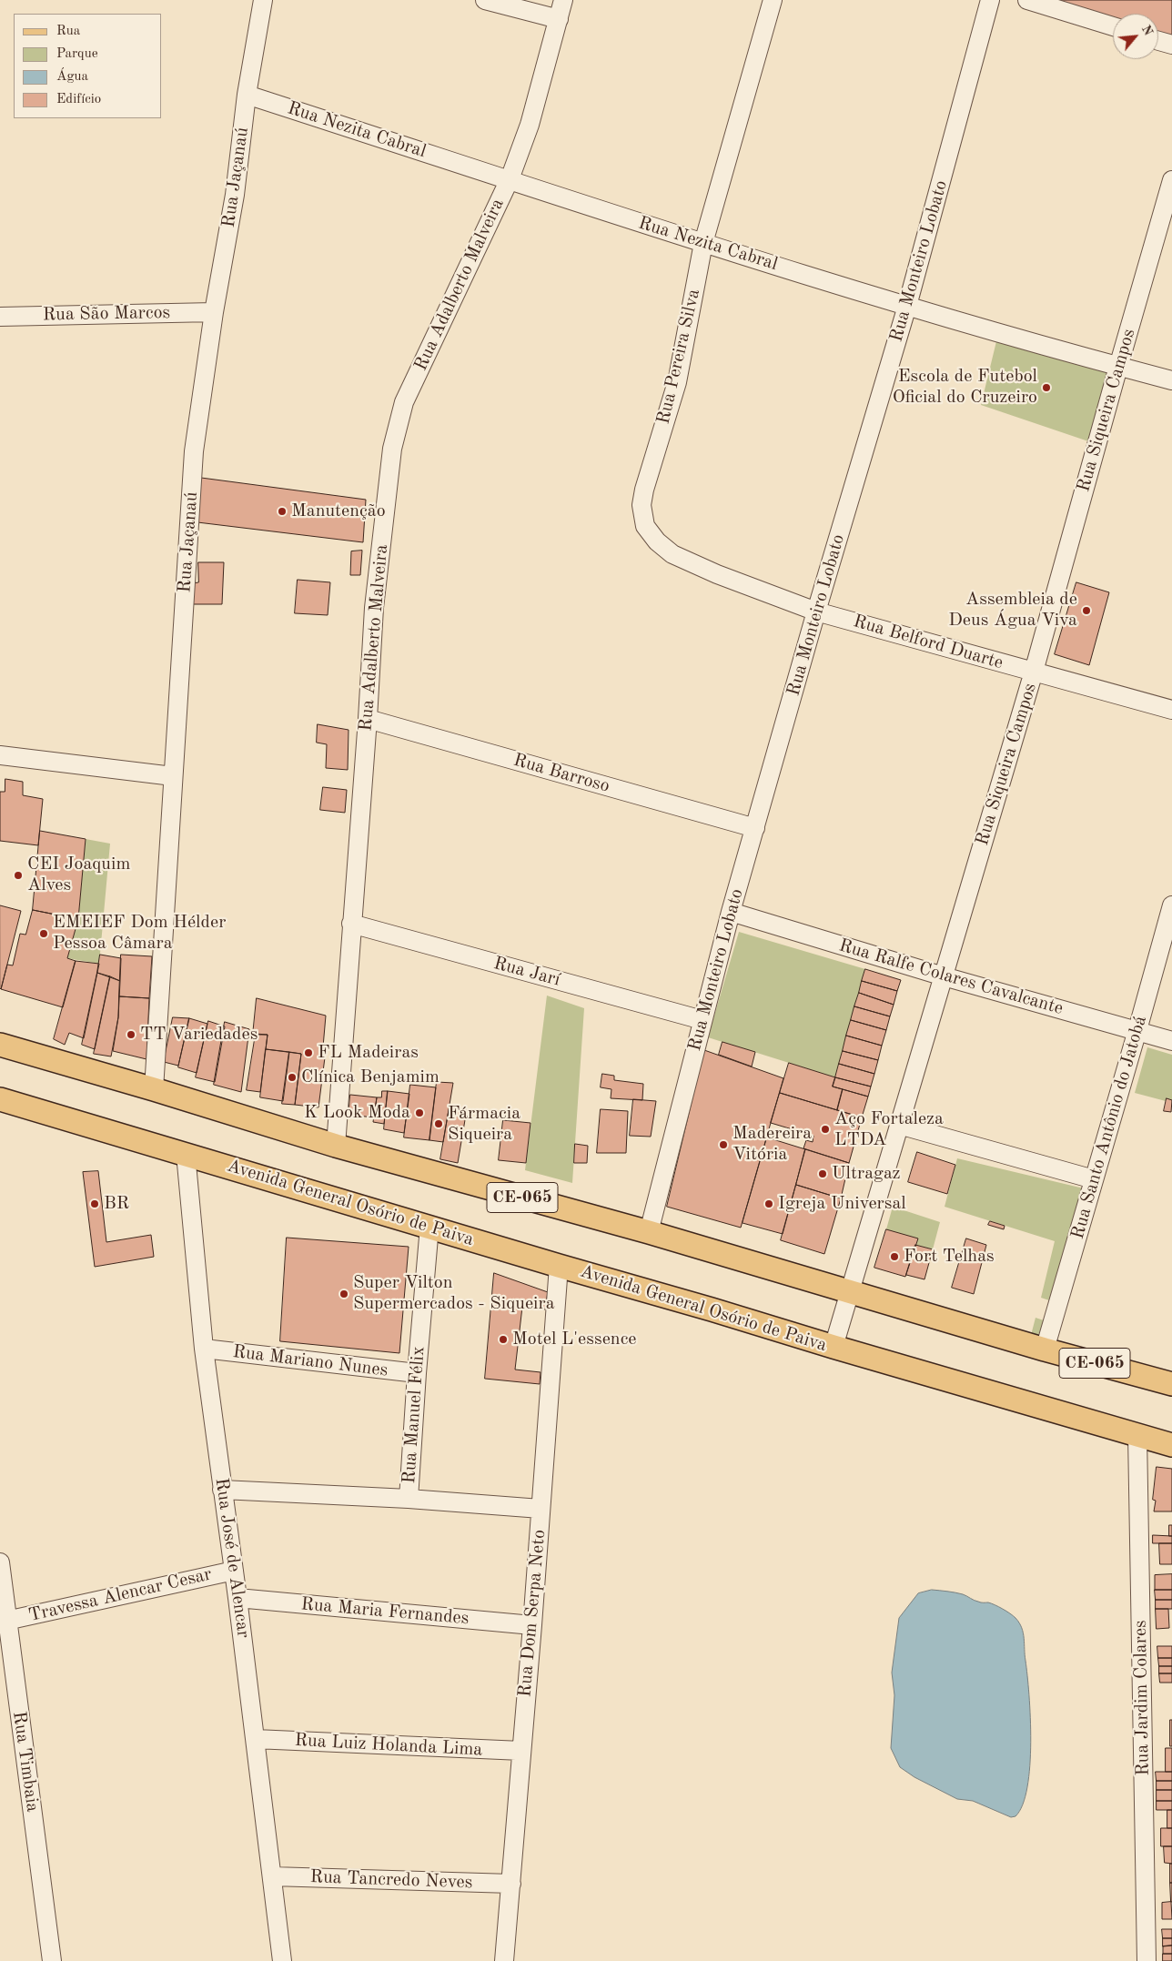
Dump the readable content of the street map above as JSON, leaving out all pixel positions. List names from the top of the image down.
{
  "streets": {
    "main road": ["CE-065", "Avenida General Osório de Paiva"],
    "street": [
      "Rua Nezita Cabral",
      "Rua Jaçanaú",
      "Rua Monteiro Lobato",
      "Rua Adalberto Malveira",
      "Rua São Marcos",
      "Rua Pereira Silva",
      "Rua Siqueira Campos",
      "Rua Belford Duarte",
      "Rua Barroso",
      "Rua Jarí",
      "Rua Ralfe Colares Cavalcante",
      "Rua Santo Antônio do Jatobá",
      "Rua Mariano Nunes",
      "Rua Manuel Félix",
      "Rua José de Alencar",
      "Travessa Alencar Cesar",
      "Rua Maria Fernandes",
      "Rua Dom Serpa Neto",
      "Rua Jardim Colares",
      "Rua Luiz Holanda Lima",
      "Rua Timbaia",
      "Rua Tancredo Neves"
    ]
  },
  "crossings": [
    ["Rua Nezita Cabral", "Rua Jaçanaú"],
    ["Rua Nezita Cabral", "Rua Monteiro Lobato"],
    ["Rua Nezita Cabral", "Rua Adalberto Malveira"],
    ["Rua Nezita Cabral", "Rua Pereira Silva"],
    ["Rua Nezita Cabral", "Rua Siqueira Campos"],
    ["Rua Jaçanaú", "Rua São Marcos"],
    ["Rua Jaçanaú", "CE-065"],
    ["Rua Monteiro Lobato", "Rua Pereira Silva"],
    ["Rua Monteiro Lobato", "Rua Belford Duarte"],
    ["Rua Monteiro Lobato", "Rua Barroso"],
    ["Rua Monteiro Lobato", "Rua Jarí"],
    ["Rua Monteiro Lobato", "Rua Ralfe Colares Cavalcante"],
    ["Rua Monteiro Lobato", "CE-065"],
    ["Rua Adalberto Malveira", "Rua Barroso"],
    ["Rua Adalberto Malveira", "Rua Jarí"],
    ["Rua Adalberto Malveira", "CE-065"],
    ["Rua Pereira Silva", "Rua Belford Duarte"],
    ["Rua Siqueira Campos", "Rua Belford Duarte"],
    ["Rua Siqueira Campos", "Rua Ralfe Colares Cavalcante"],
    ["Rua Siqueira Campos", "CE-065"],
    ["Rua Siqueira Campos", "Avenida General Osório de Paiva"],
    ["Rua Ralfe Colares Cavalcante", "Rua Santo Antônio do Jatobá"],
    ["Rua Santo Antônio do Jatobá", "CE-065"],
    ["Avenida General Osório de Paiva", "Rua Manuel Félix"],
    ["Avenida General Osório de Paiva", "Rua José de Alencar"],
    ["Avenida General Osório de Paiva", "Rua Dom Serpa Neto"],
    ["Avenida General Osório de Paiva", "Rua Jardim Colares"],
    ["Rua Mariano Nunes", "Rua Manuel Félix"],
    ["Rua Mariano Nunes", "Rua José de Alencar"],
    ["Rua Manuel Félix", "Rua José de Alencar"],
    ["Rua José de Alencar", "Travessa Alencar Cesar"],
    ["Rua José de Alencar", "Rua Maria Fernandes"],
    ["Rua José de Alencar", "Rua Luiz Holanda Lima"],
    ["Rua José de Alencar", "Rua Tancredo Neves"],
    ["Travessa Alencar Cesar", "Rua Timbaia"],
    ["Rua Maria Fernandes", "Rua Dom Serpa Neto"],
    ["Rua Dom Serpa Neto", "Rua Luiz Holanda Lima"],
    ["Rua Dom Serpa Neto", "Rua Tancredo Neves"]
  ],
  "places": [
    "Escola de Futebol Oficial do Cruzeiro",
    "Manutenção",
    "Assembleia de Deus Água Viva",
    "CEI Joaquim Alves",
    "EMEIEF Dom Hélder Pessoa Câmara",
    "TT Variedades",
    "FL Madeiras",
    "Clínica Benjamim",
    "K Look Moda",
    "Fármacia Siqueira",
    "Aço Fortaleza LTDA",
    "Madereira Vitória",
    "Ultragaz",
    "BR",
    "Igreja Universal",
    "Fort Telhas",
    "Super Vilton Supermercados - Siqueira",
    "Motel L'essence"
  ],
  "legend": [
    "Rua",
    "Parque",
    "Água",
    "Edifício"
  ],
  "north": "top right"
}
